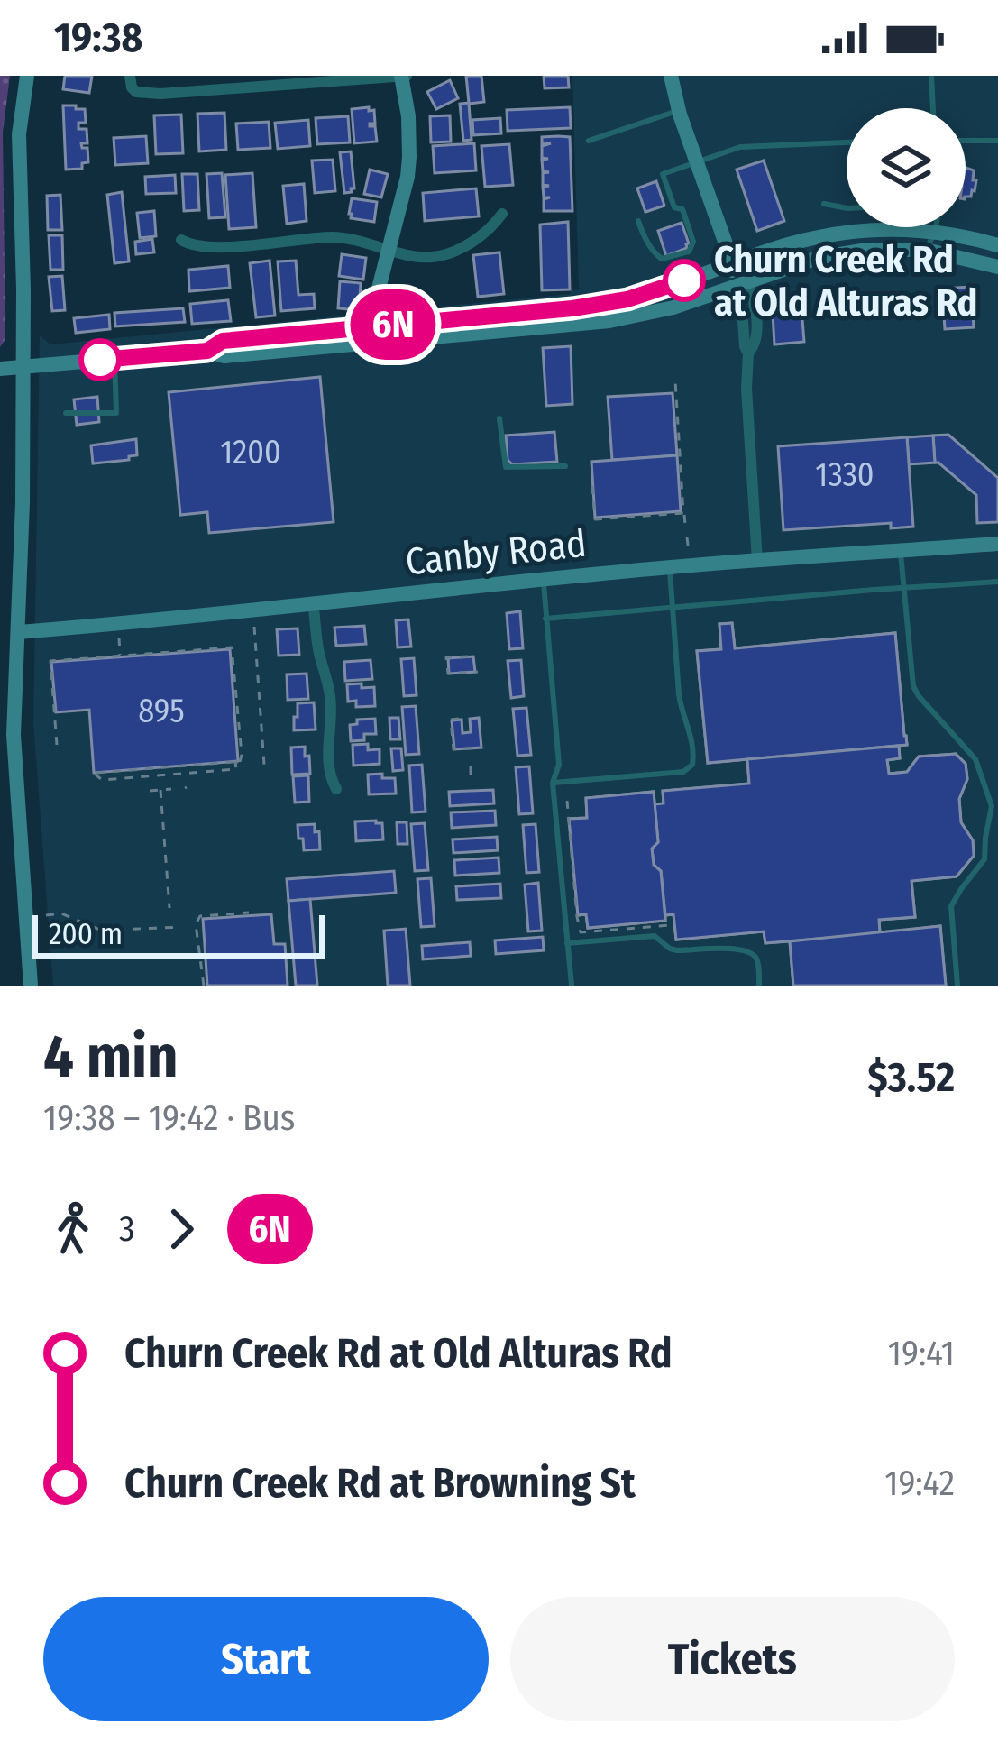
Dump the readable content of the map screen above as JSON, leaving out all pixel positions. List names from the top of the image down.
{
  "streets": {
    "street": ["Canby Road"]
  },
  "places": ["Churn Creek Rd at Old Alturas Rd"],
  "lines": ["bus line 6N"],
  "house_numbers": ["1200", "1330", "895"],
  "scale_bar": "200 m",
  "page": {
    "status": "19:38",
    "on_map": "6N",
    "scale": "200 m",
    "heading": ["4 min", "19:38 – 19:42 · Bus", "$3.52"],
    "legs": ["3", "6N"],
    "list": [
      {
        "name": "Churn Creek Rd at Old Alturas Rd",
        "value": "19:41"
      },
      {
        "name": "Churn Creek Rd at Browning St",
        "value": "19:42"
      }
    ],
    "buttons": ["Start", "Tickets"]
  }
}
